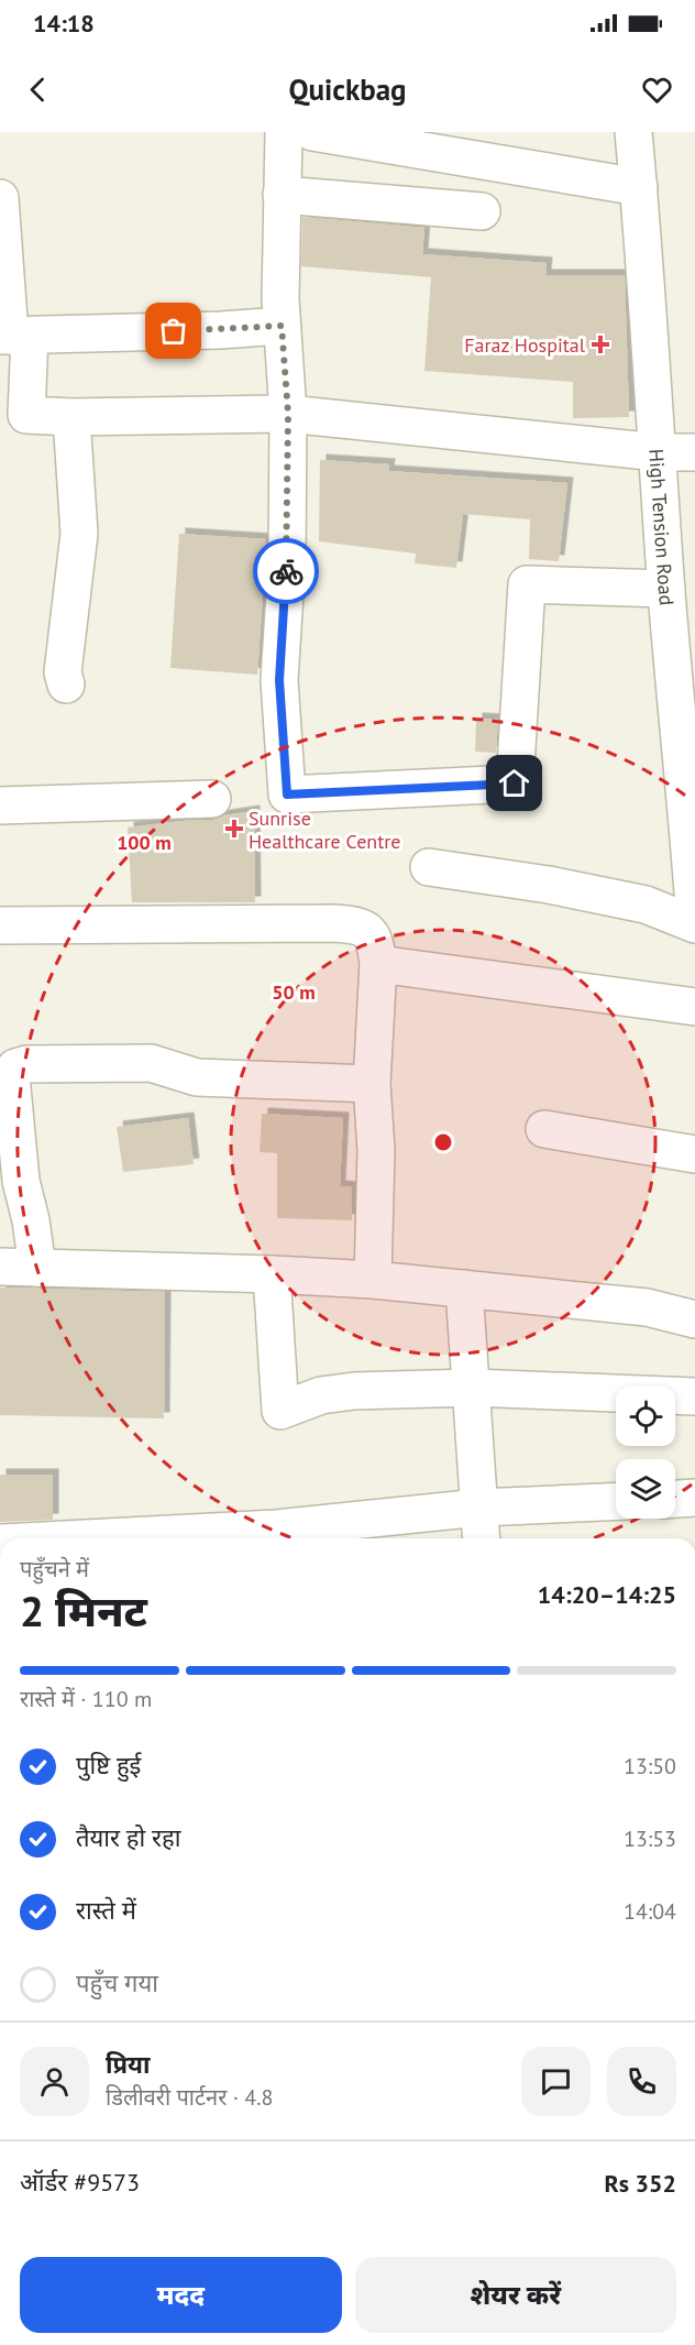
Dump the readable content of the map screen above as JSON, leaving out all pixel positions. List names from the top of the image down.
{
  "streets": {
    "street": ["High Tension Road"]
  },
  "places": {
    "health": ["Faraz Hospital", "Sunrise Healthcare Centre"]
  },
  "page": {
    "status": "14:18",
    "header": "Quickbag",
    "heading": ["2 मिनट", "पहुँचने में", "14:20–14:25"],
    "panel": [
      "प्रिया",
      "डिलीवरी पार्टनर · 4.8",
      "ऑर्डर #9573",
      "Rs 352"
    ],
    "bar": "रास्ते में · 110 m",
    "list": [
      ["पुष्टि हुई", "13:50"],
      ["तैयार हो रहा", "13:53"],
      ["रास्ते में", "14:04"],
      "पहुँच गया"
    ],
    "buttons": ["मदद", "शेयर करें"]
  },
  "rings": ["100 m", "50 m"]
}
